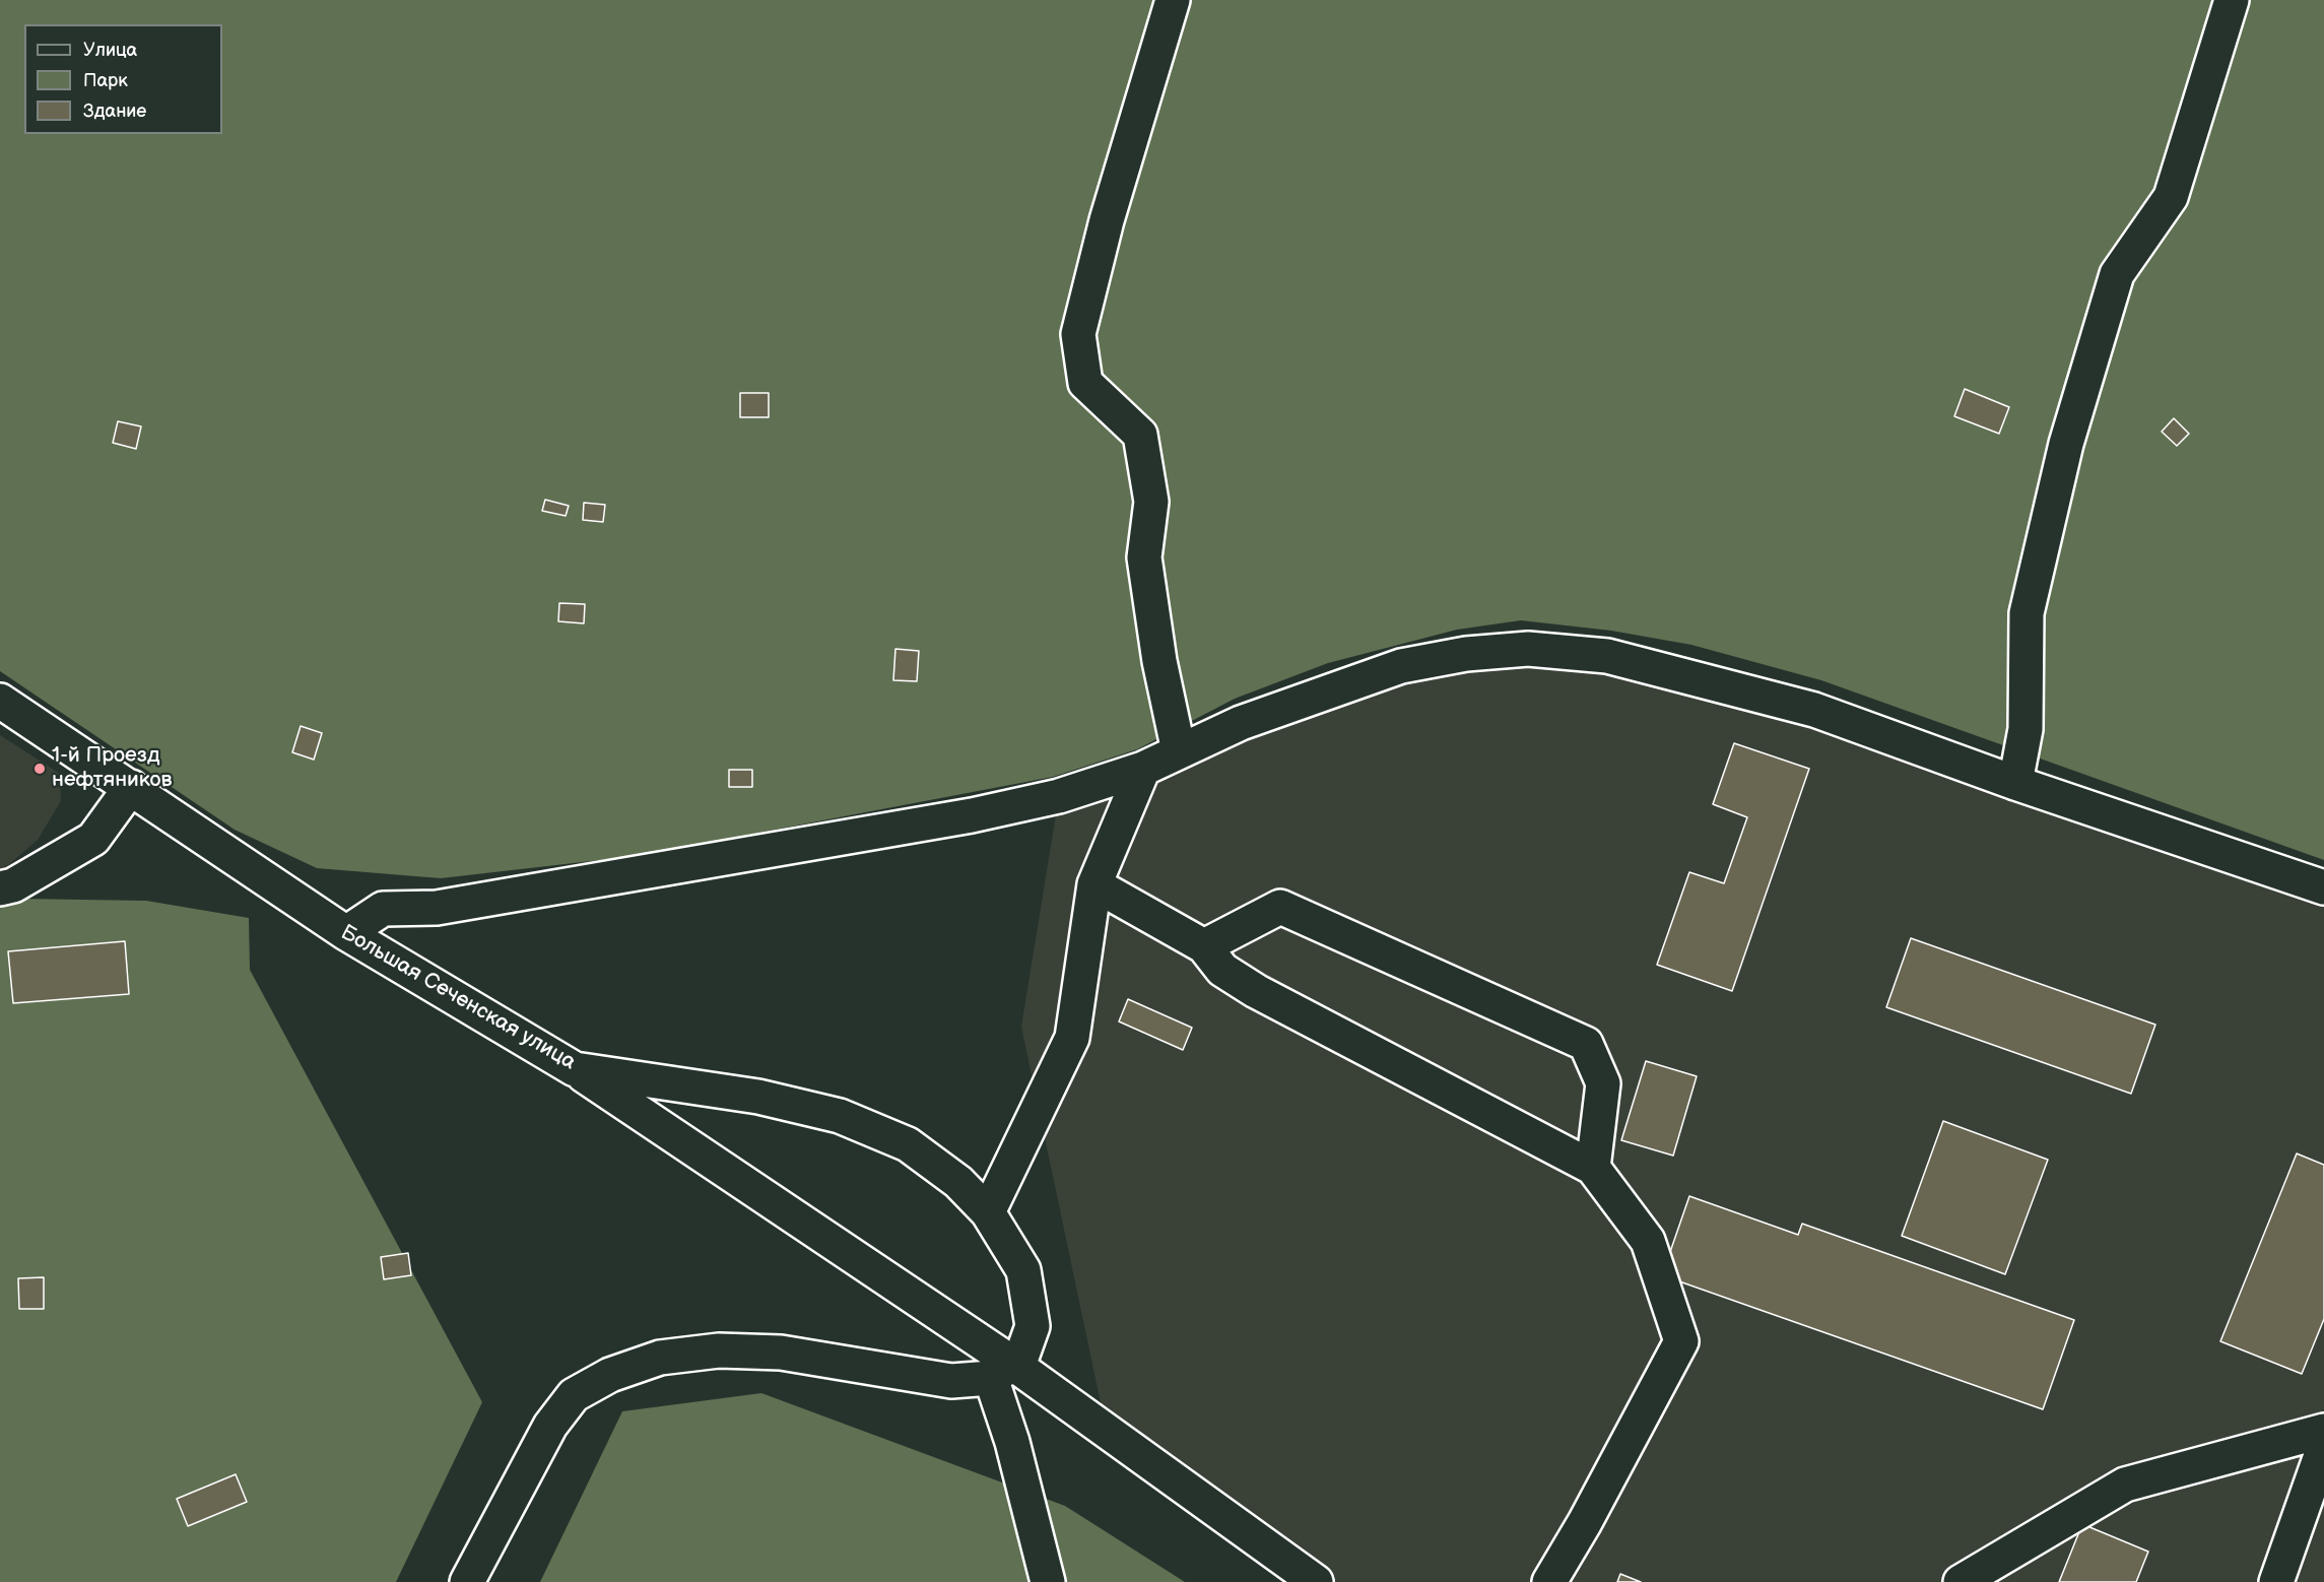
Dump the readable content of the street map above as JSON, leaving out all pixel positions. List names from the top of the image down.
{
  "streets": {
    "street": ["Большая Сеченская улица"]
  },
  "places": ["1-й Проезд нефтяников"],
  "legend": ["Улица", "Парк", "Здание"]
}
